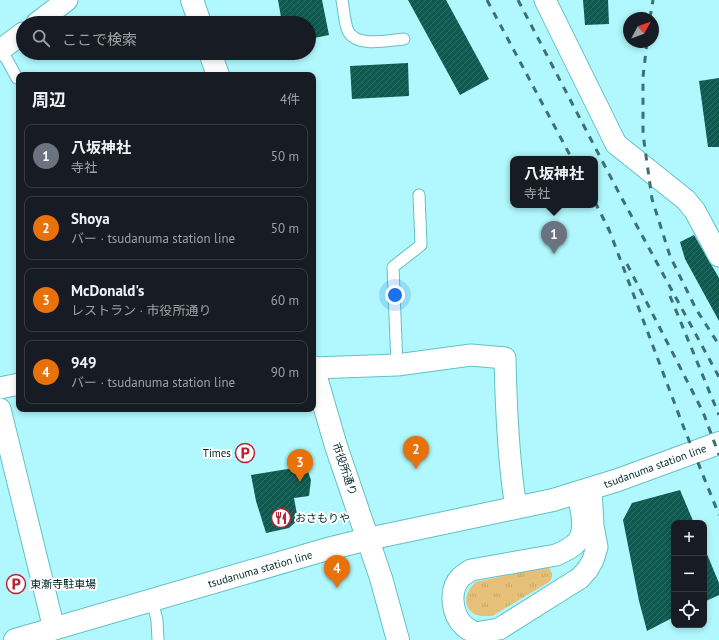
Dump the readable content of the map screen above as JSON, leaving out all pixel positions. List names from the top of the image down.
{
  "streets": {
    "main road": ["tsudanuma station line", "市役所通り"]
  },
  "crossings": [
    ["tsudanuma station line", "市役所通り"]
  ],
  "places": {
    "parking": ["Times", "東漸寺駐車場"],
    "restaurant": ["おさもりや"]
  },
  "north": "top right",
  "page": {
    "search": "ここで検索",
    "heading": ["周辺", "4件"],
    "list": [
      {
        "mark": "1",
        "name": "八坂神社",
        "note": "寺社",
        "value": "50 m"
      },
      {
        "mark": "2",
        "name": "Shoya",
        "note": "バー · tsudanuma station line",
        "value": "50 m"
      },
      {
        "mark": "3",
        "name": "McDonald's",
        "note": "レストラン · 市役所通り",
        "value": "60 m"
      },
      {
        "mark": "4",
        "name": "949",
        "note": "バー · tsudanuma station line",
        "value": "90 m"
      }
    ],
    "popup": ["八坂神社", "寺社"],
    "pins": [
      "1",
      "2",
      "3",
      "4"
    ],
    "map_buttons": ["+", "−"]
  }
}
